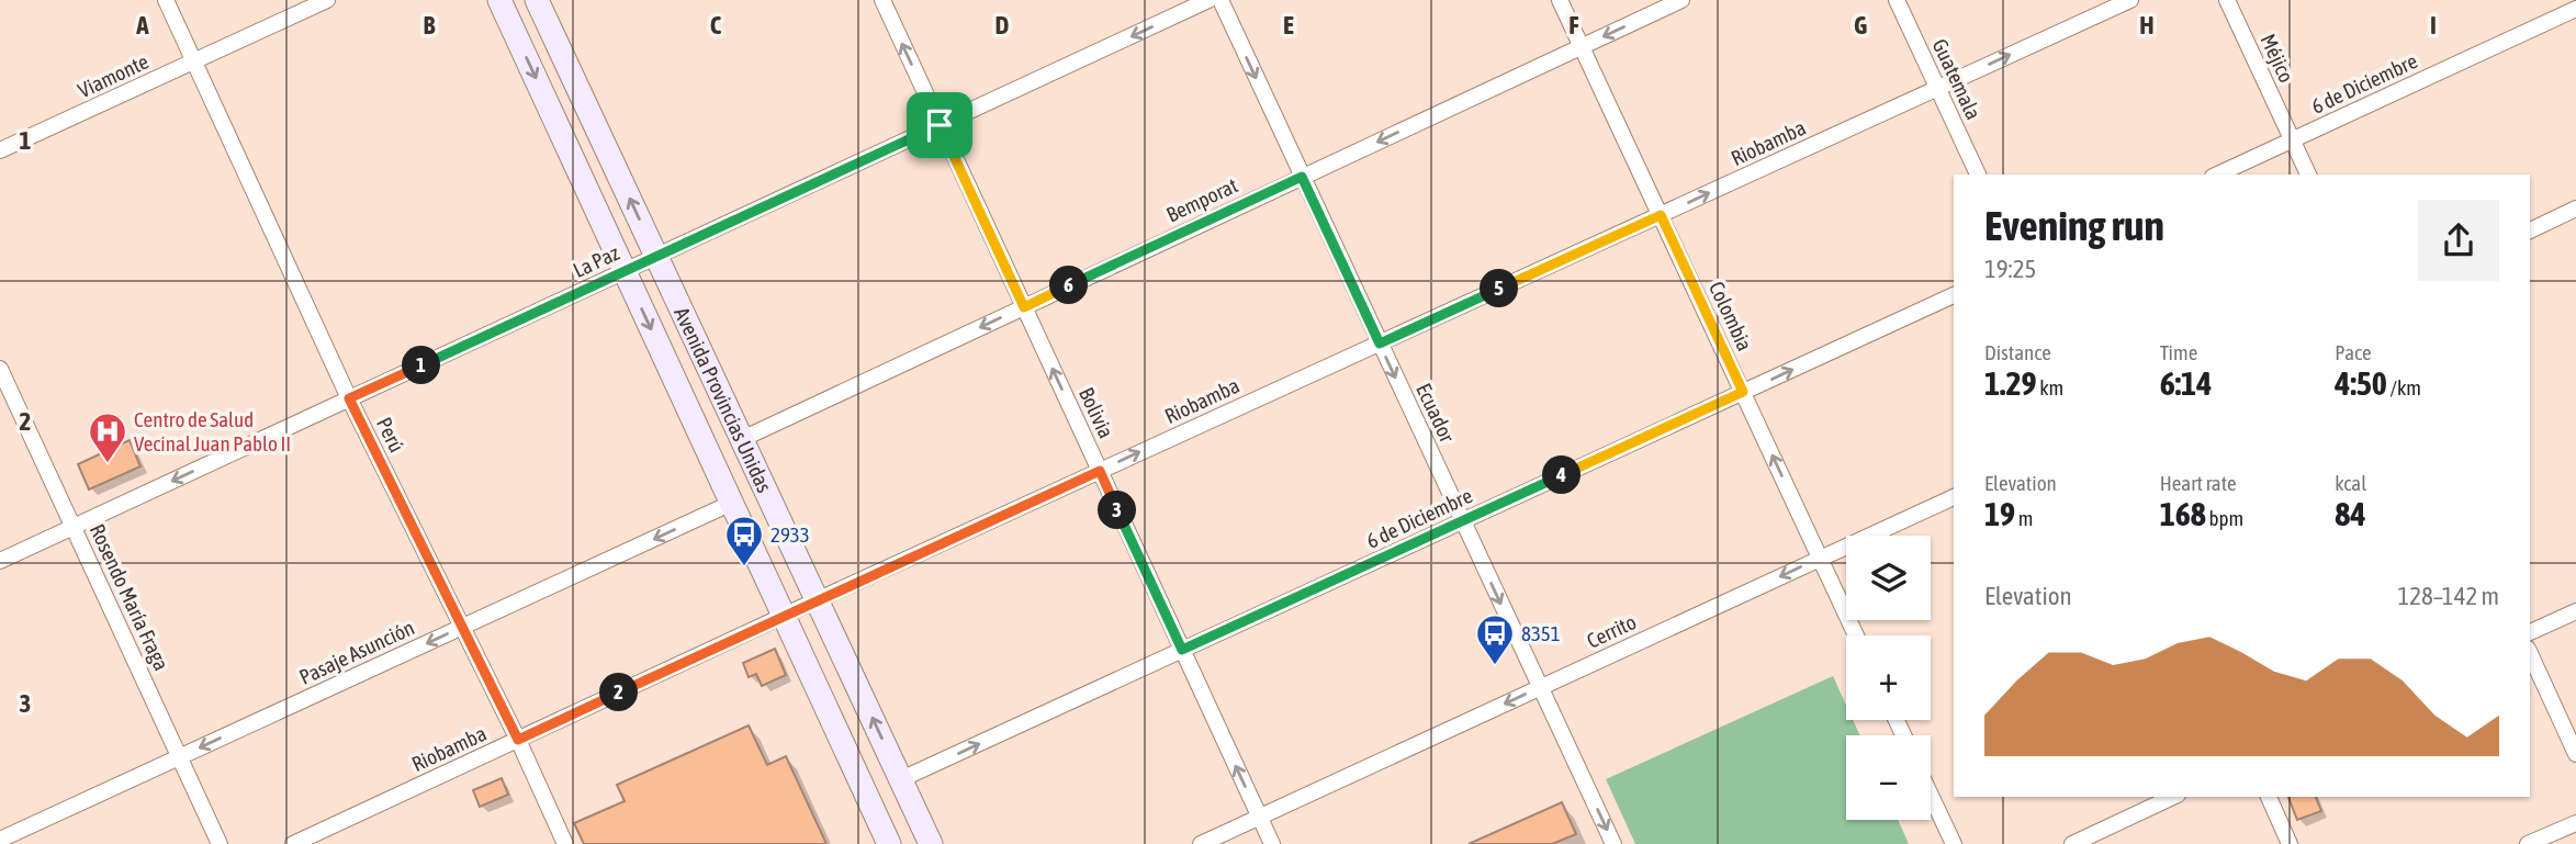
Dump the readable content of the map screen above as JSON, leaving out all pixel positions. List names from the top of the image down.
{
  "streets": {
    "main road": ["Avenida Provincias Unidas"],
    "street": [
      "Méjico",
      "Viamonte",
      "Guatemala",
      "6 de Diciembre",
      "Riobamba",
      "Bemporat",
      "La Paz",
      "Colombia",
      "Bolivia",
      "Ecuador",
      "Perú",
      "Rosendo María Fraga",
      "Cerrito",
      "Pasaje Asunción"
    ]
  },
  "crossings": [
    ["Méjico", "6 de Diciembre"],
    ["Viamonte", "Perú"],
    ["Guatemala", "Riobamba"],
    ["6 de Diciembre", "Colombia"],
    ["6 de Diciembre", "Avenida Provincias Unidas"],
    ["6 de Diciembre", "Bolivia"],
    ["6 de Diciembre", "Ecuador"],
    ["Riobamba", "Colombia"],
    ["Riobamba", "Avenida Provincias Unidas"],
    ["Riobamba", "Bolivia"],
    ["Riobamba", "Ecuador"],
    ["Riobamba", "Perú"],
    ["Bemporat", "Colombia"],
    ["Bemporat", "Avenida Provincias Unidas"],
    ["Bemporat", "Bolivia"],
    ["Bemporat", "Ecuador"],
    ["La Paz", "Avenida Provincias Unidas"],
    ["La Paz", "Bolivia"],
    ["La Paz", "Perú"],
    ["La Paz", "Rosendo María Fraga"],
    ["Colombia", "Cerrito"],
    ["Avenida Provincias Unidas", "Pasaje Asunción"],
    ["Bolivia", "Cerrito"],
    ["Ecuador", "Cerrito"],
    ["Perú", "Pasaje Asunción"],
    ["Rosendo María Fraga", "Pasaje Asunción"]
  ],
  "one_way": [
    "Riobamba",
    "Bemporat",
    "La Paz",
    "Bolivia",
    "Ecuador",
    "Cerrito",
    "Pasaje Asunción"
  ],
  "places": {
    "hospital": ["Centro de Salud Vecinal Juan Pablo II"],
    "bus stop": ["2933", "8351"]
  },
  "page": {
    "heading": ["Evening run", "19:25"],
    "pins": [
      "6",
      "5",
      "1",
      "4",
      "3",
      "2"
    ],
    "stats": [
      ["Distance", "1.29 km"],
      ["Time", "6:14"],
      ["Pace", "4:50 /km"],
      ["Elevation", "19 m"],
      ["Heart rate", "168 bpm"],
      ["kcal", "84"]
    ],
    "map_buttons": ["+", "−"],
    "chart": ["Elevation", "128–142 m"]
  },
  "grid": {
    "columns": [
      "A",
      "B",
      "C",
      "D",
      "E",
      "F",
      "G",
      "H",
      "I"
    ],
    "rows": ["1", "2", "3"]
  }
}
